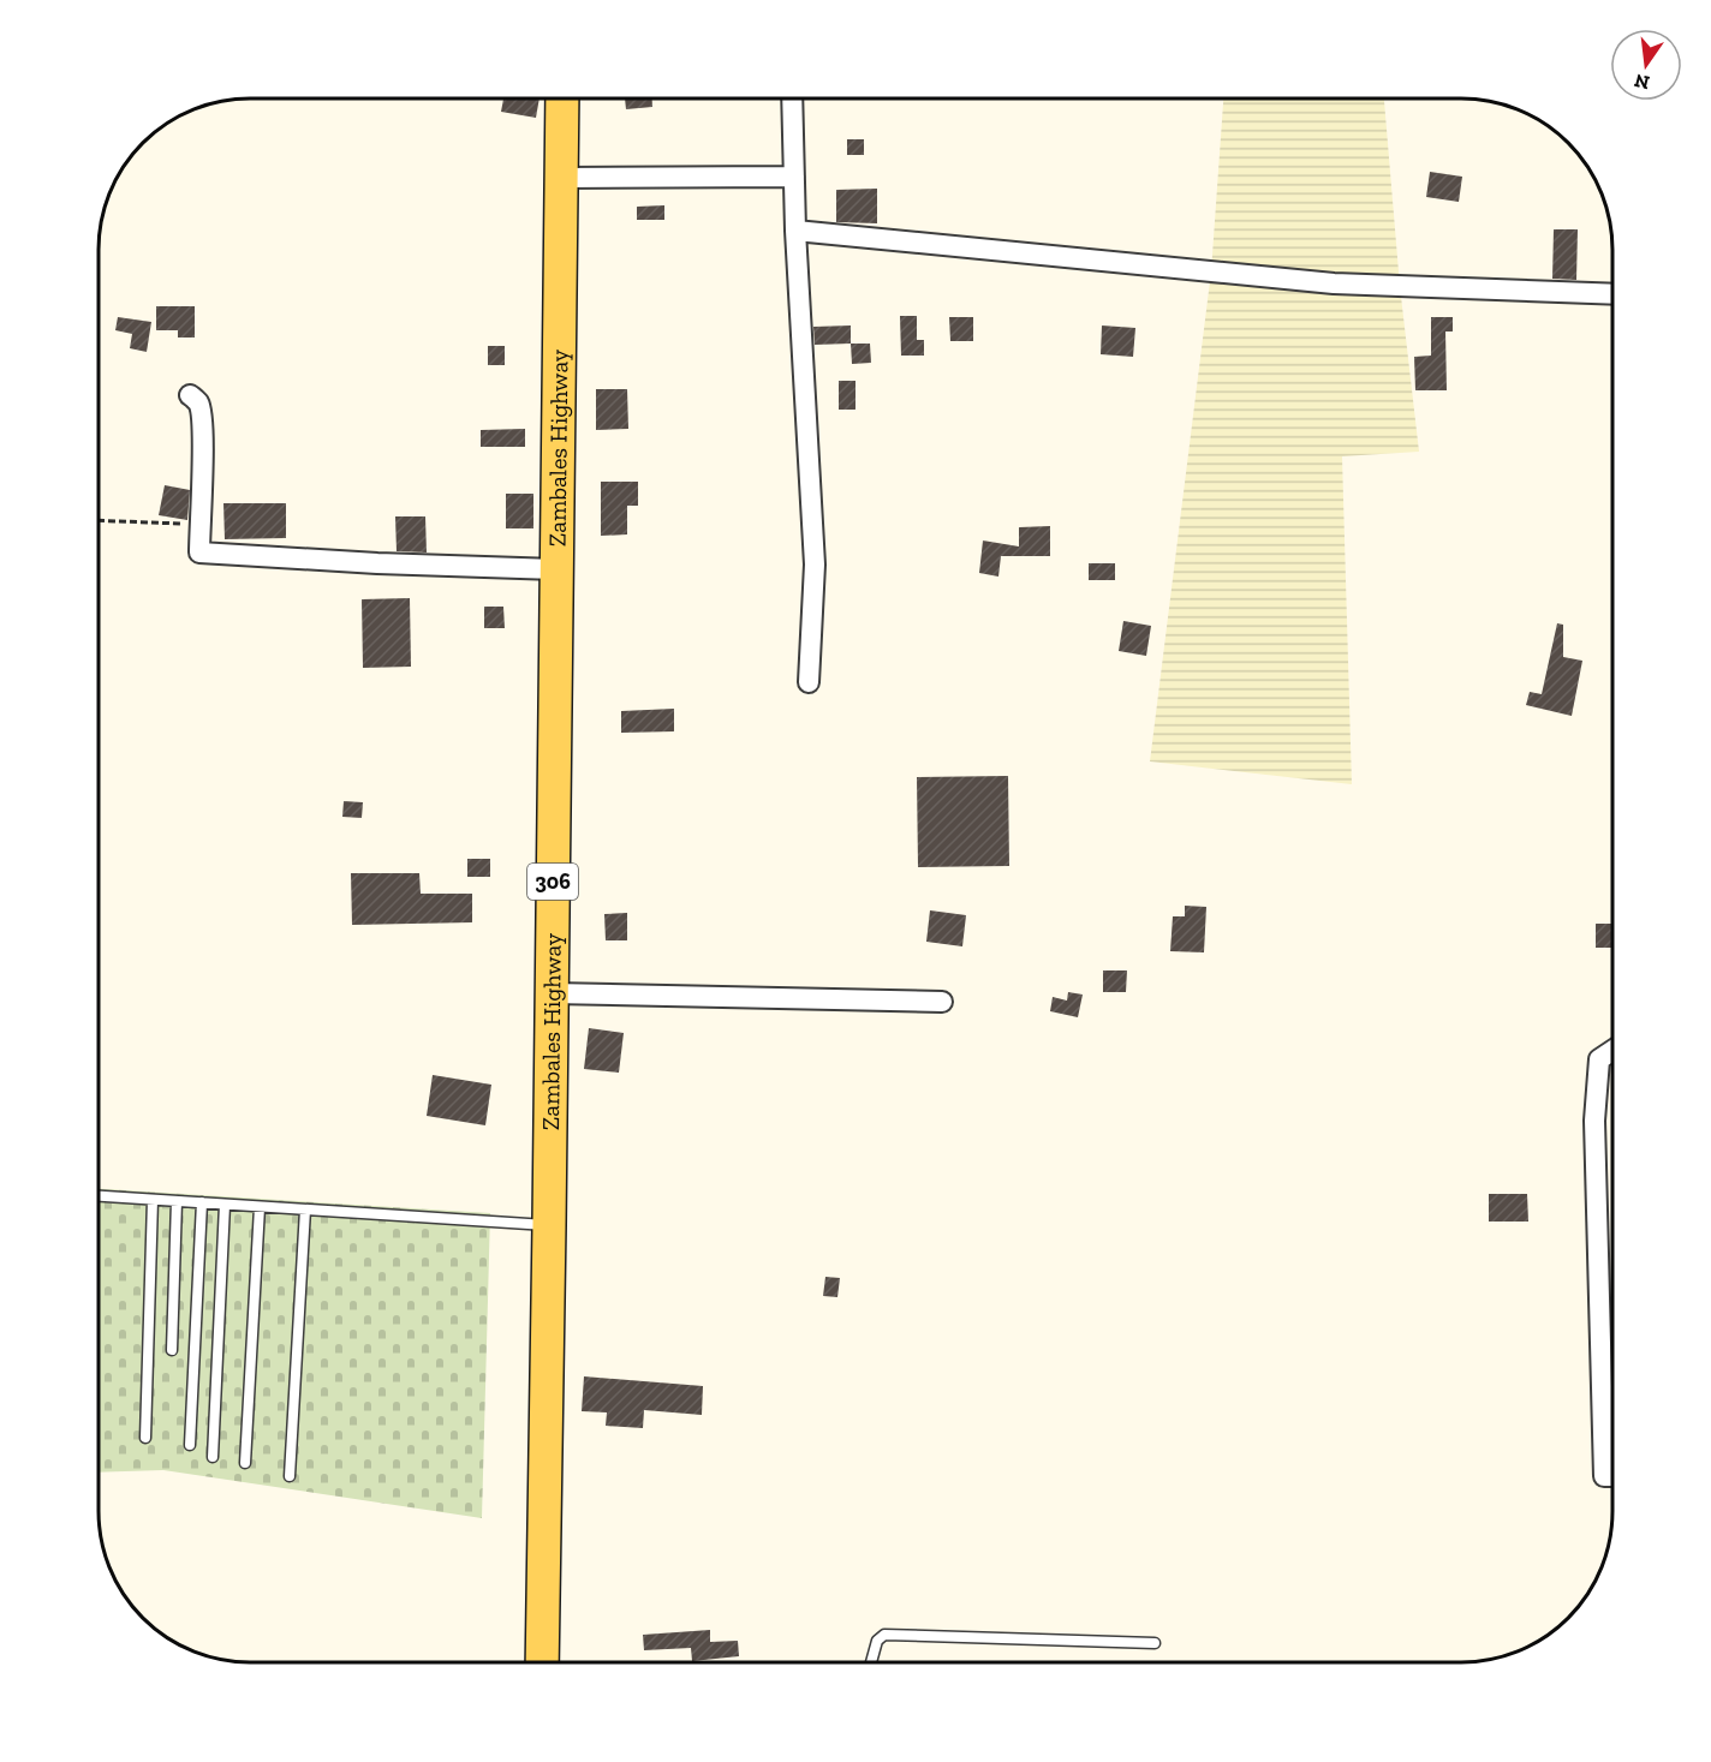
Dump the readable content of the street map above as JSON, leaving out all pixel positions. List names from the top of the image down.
{
  "streets": {
    "main road": ["Zambales Highway", "306"]
  },
  "north": "bottom"
}
